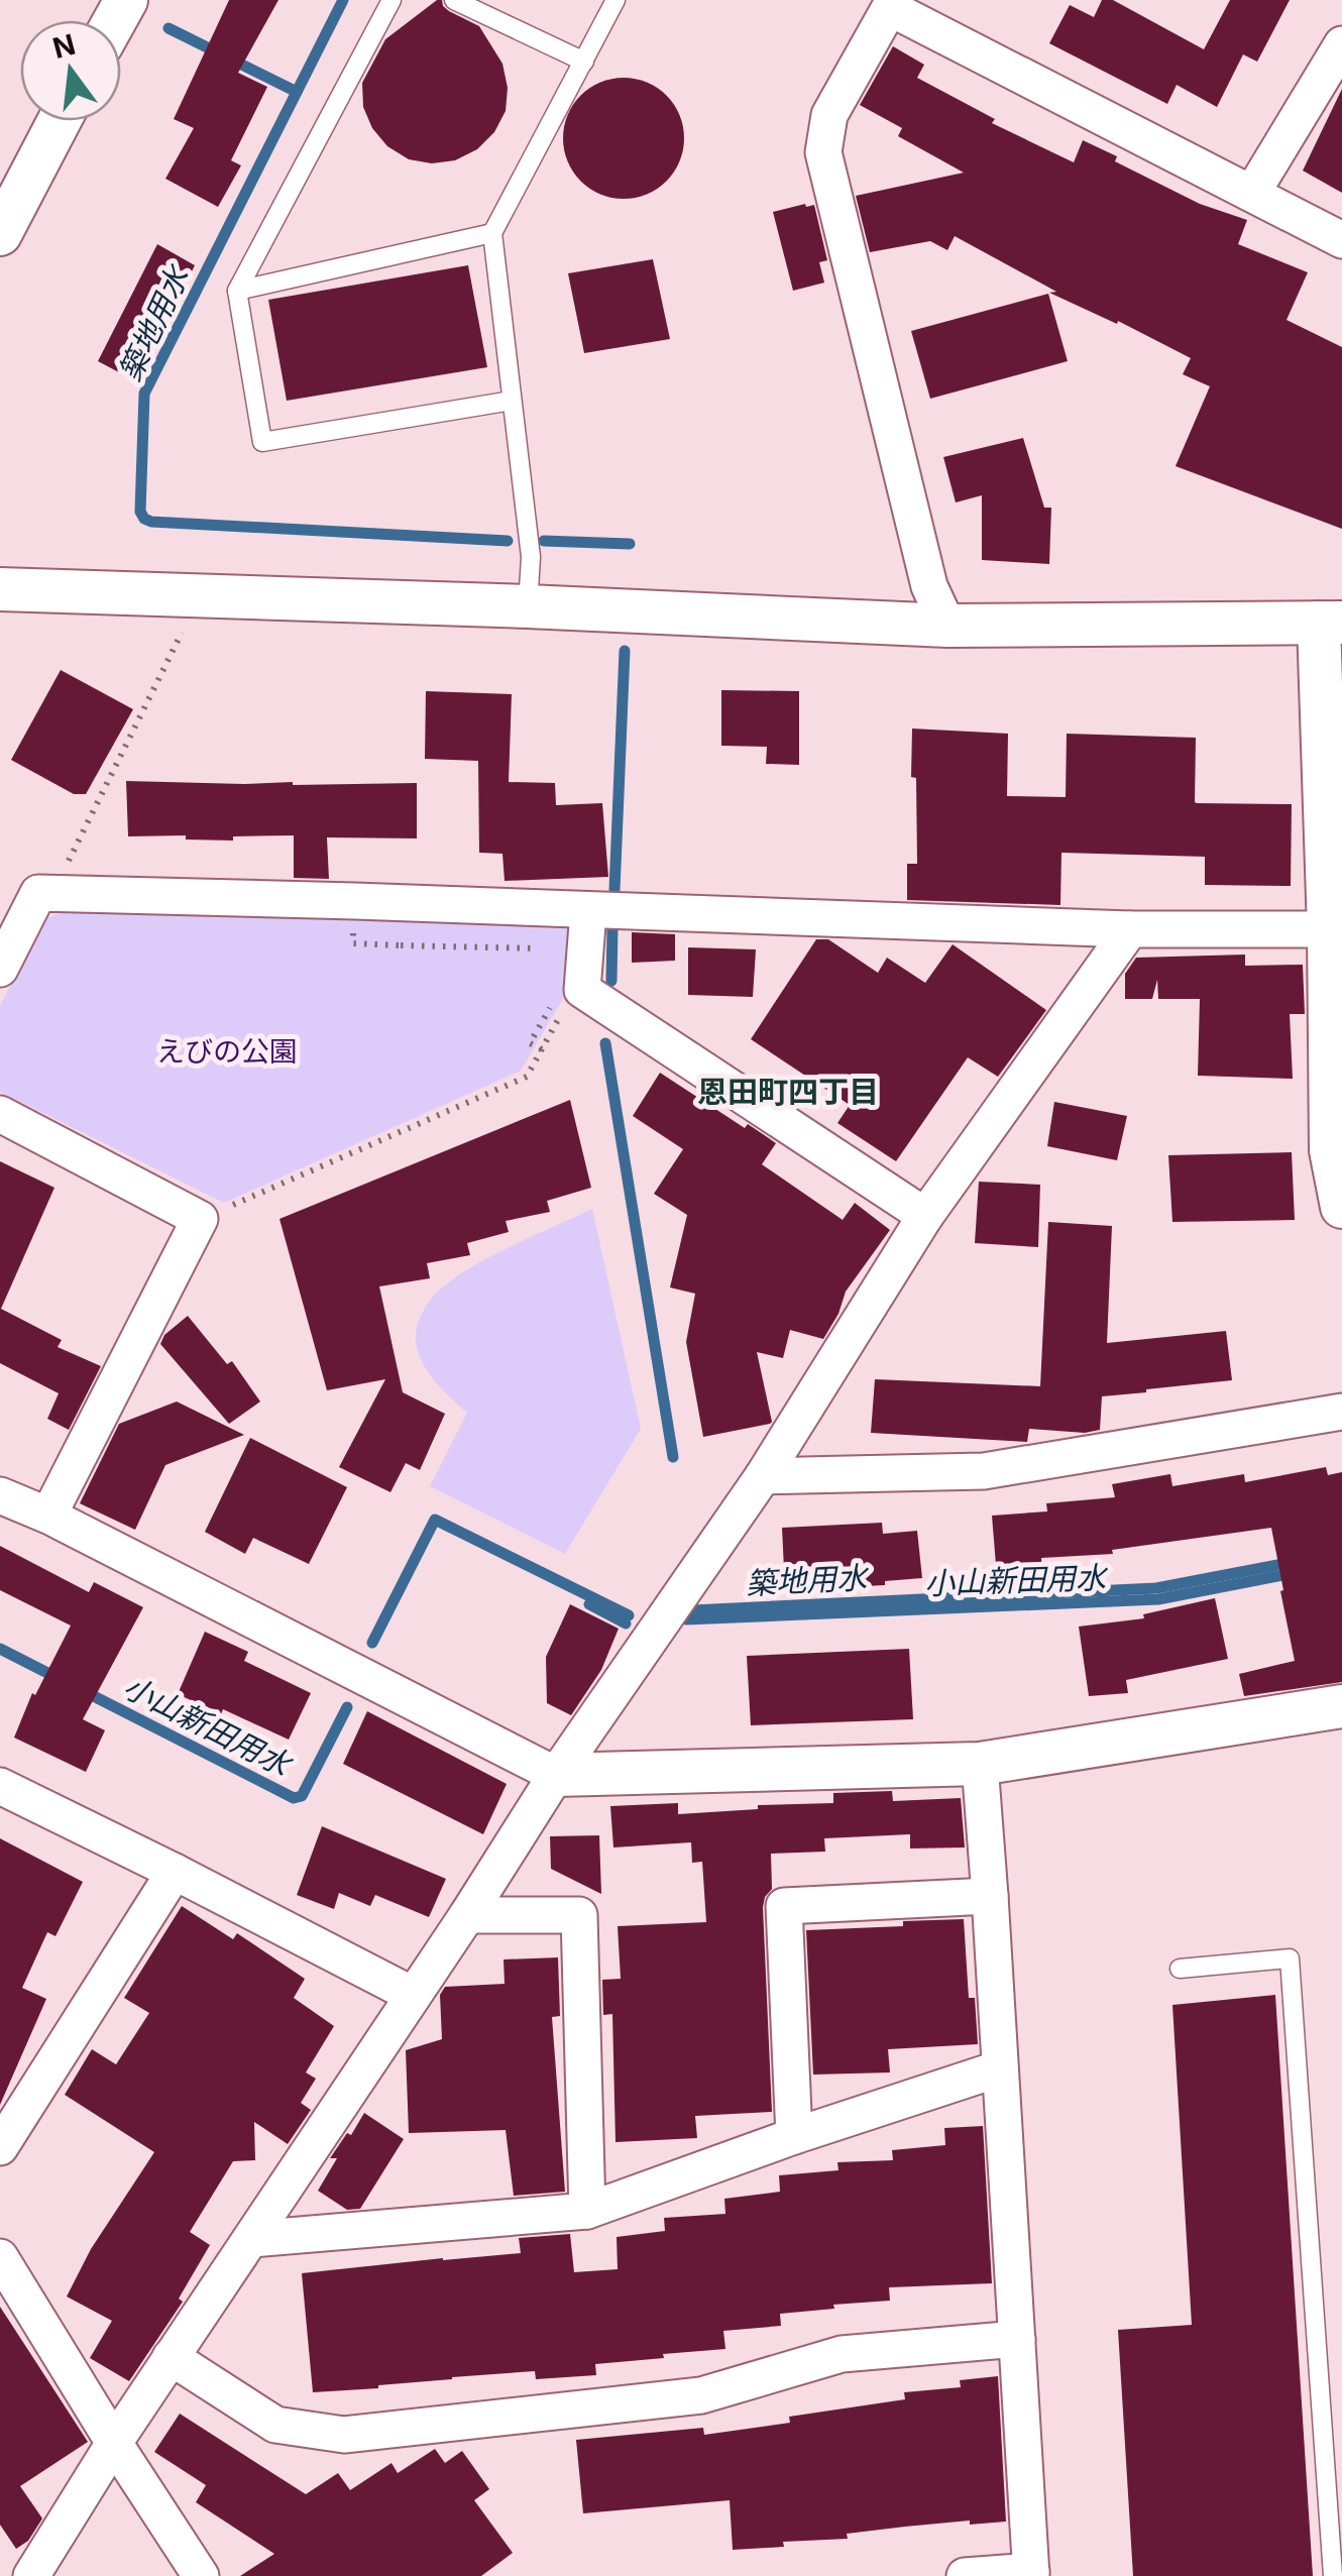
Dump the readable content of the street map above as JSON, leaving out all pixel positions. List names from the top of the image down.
{
  "districts": ["恩田町四丁目"],
  "water": ["築地用水", "小山新田用水"],
  "parks": ["えびの公園"],
  "north": "top"
}
